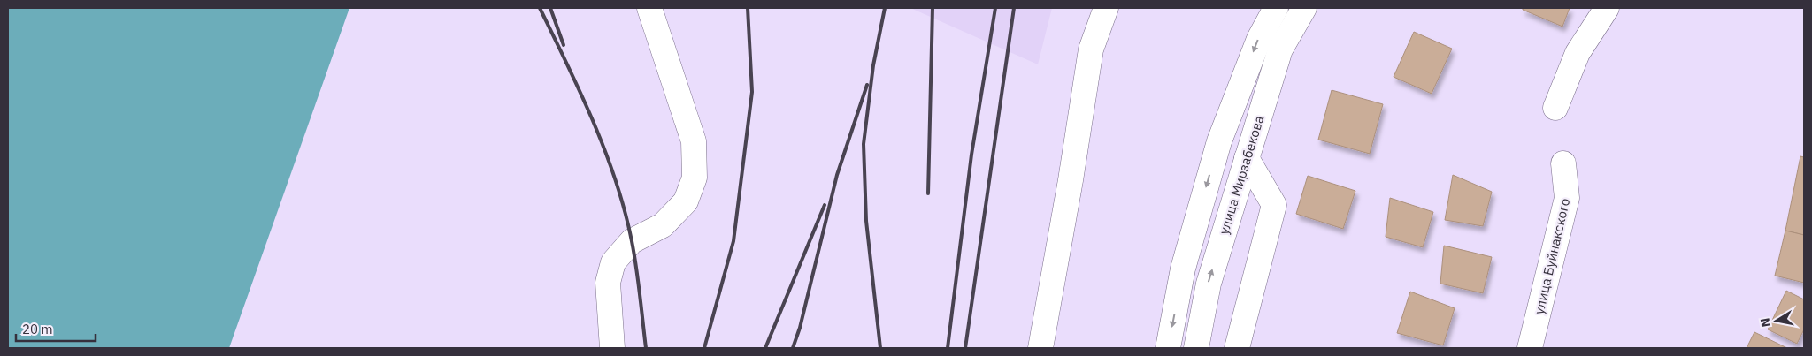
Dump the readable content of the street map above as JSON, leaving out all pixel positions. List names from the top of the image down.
{
  "streets": {
    "street": ["улица Мирзабекова", "улица Буйнакского"]
  },
  "scale_bar": "20 m",
  "north": "left"
}
